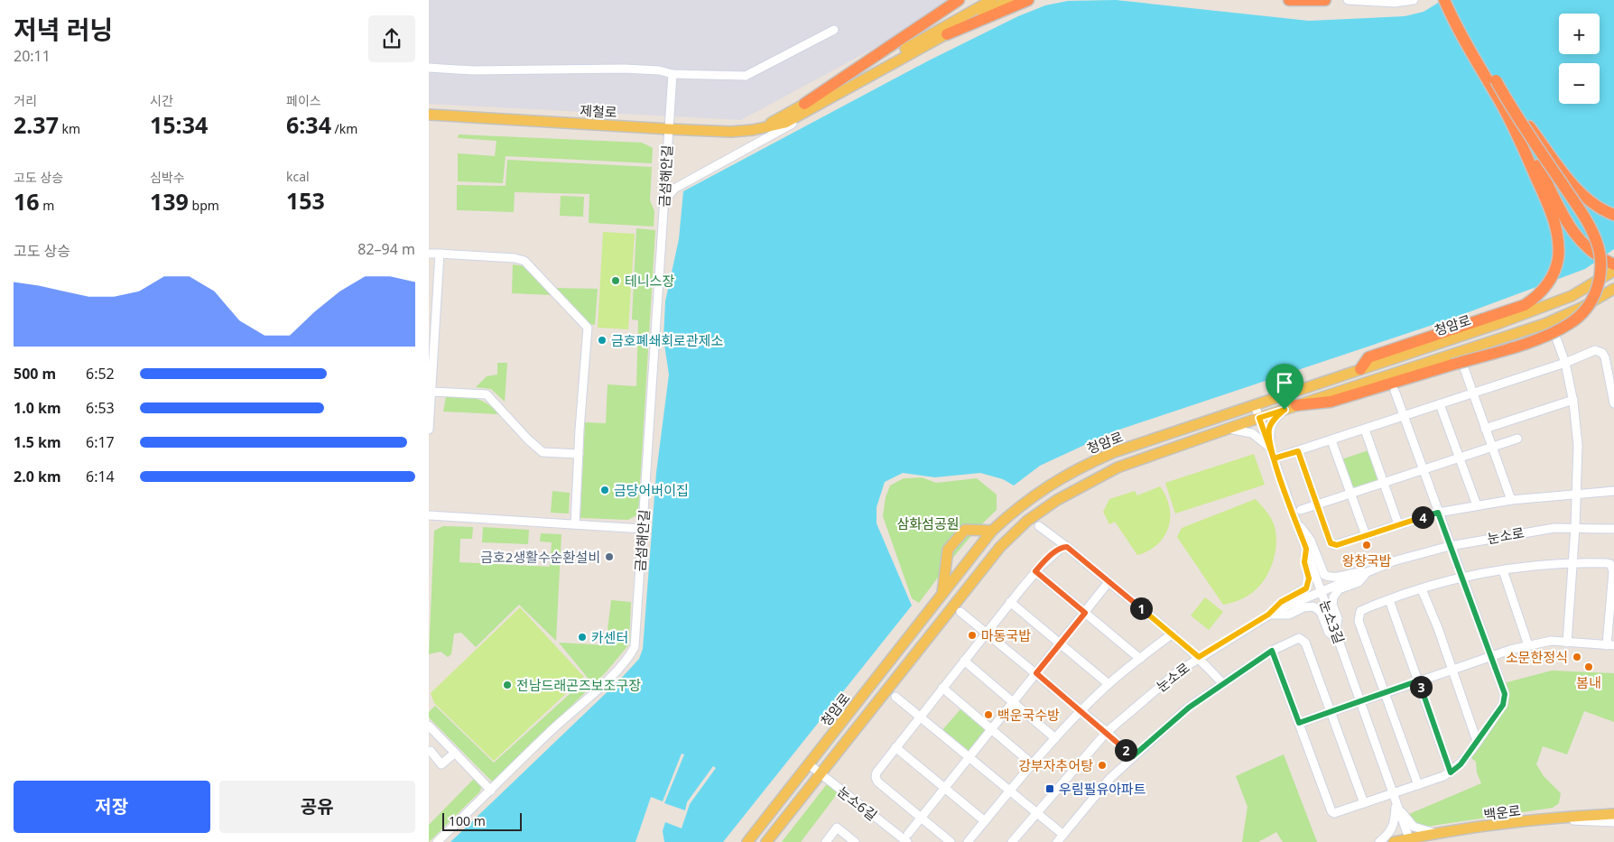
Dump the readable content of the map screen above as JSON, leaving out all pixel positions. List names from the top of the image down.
{
  "streets": {
    "main road": ["제철로", "청암로", "백운로"],
    "street": [
      "금섬해안길",
      "눈소로",
      "눈소3길",
      "눈소6길"
    ]
  },
  "crossings": [
    ["제철로", "금섬해안길"],
    ["청암로", "눈소3길"],
    ["청암로", "눈소6길"],
    ["눈소로", "눈소3길"],
    ["눈소3길", "백운로"]
  ],
  "parks": ["삼화섬공원"],
  "places": {
    "other": [
      "테니스장",
      "금호폐쇄회로관제소",
      "금당어버이집",
      "왕창국밥",
      "금호2생활수순환설비",
      "마동국밥",
      "카센터",
      "소문한정식",
      "봄내",
      "전남드래곤즈보조구장",
      "백운국수방",
      "강부자추어탕"
    ],
    "transit": ["우림필유아파트"]
  },
  "scale_bar": "100 m",
  "page": {
    "heading": ["저녁 러닝", "20:11"],
    "map_buttons": ["+", "−"],
    "stats": [
      ["거리", "2.37 km"],
      ["시간", "15:34"],
      ["페이스", "6:34 /km"],
      ["고도 상승", "16 m"],
      ["심박수", "139 bpm"],
      ["kcal", "153"]
    ],
    "chart": ["고도 상승", "82–94 m"],
    "list": [
      {
        "name": "500 m",
        "note": "6:52"
      },
      {
        "name": "1.0 km",
        "note": "6:53"
      },
      {
        "name": "1.5 km",
        "note": "6:17"
      },
      {
        "name": "2.0 km",
        "note": "6:14"
      }
    ],
    "pins": [
      "4",
      "1",
      "3",
      "2"
    ],
    "buttons": ["저장", "공유"],
    "scale": "100 m"
  }
}
